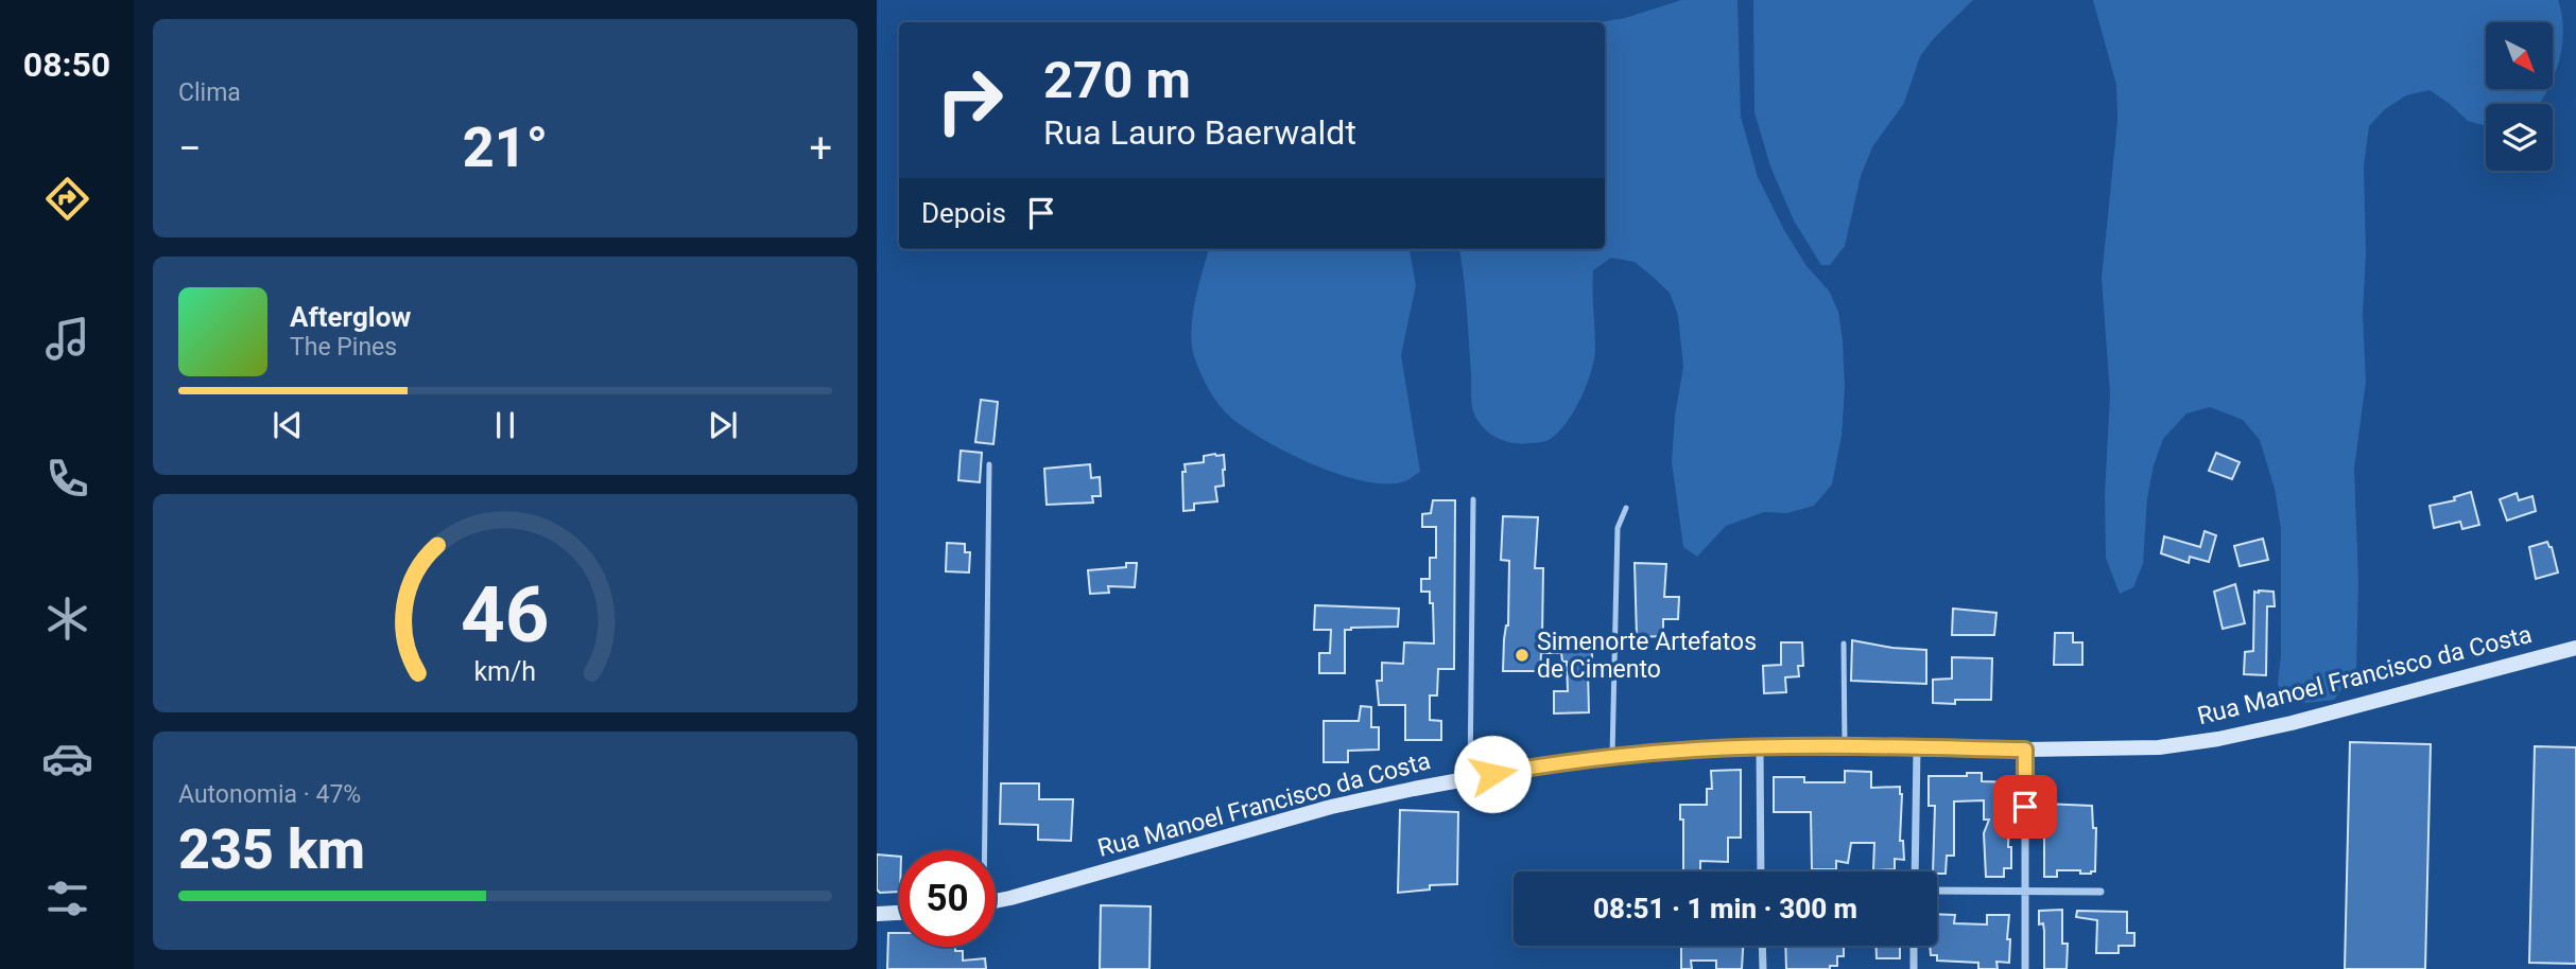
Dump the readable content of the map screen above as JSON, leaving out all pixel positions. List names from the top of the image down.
{
  "streets": {
    "main road": ["Rua Manoel Francisco da Costa"]
  },
  "places": ["Simenorte Artefatos de Cimento"],
  "north": "bottom right",
  "page": {
    "tabs": "08:50",
    "tile": [
      "Clima",
      ["Autonomia · 47%", "235 km"]
    ],
    "turn": ["270 m", "Rua Lauro Baerwaldt"],
    "heat": ["−", "21°", "+"],
    "then": "Depois",
    "song": ["Afterglow", "The Pines"],
    "limit": "50",
    "trip": "08:51 · 1 min · 300 m",
    "gauge": ["46", "km/h"]
  }
}
